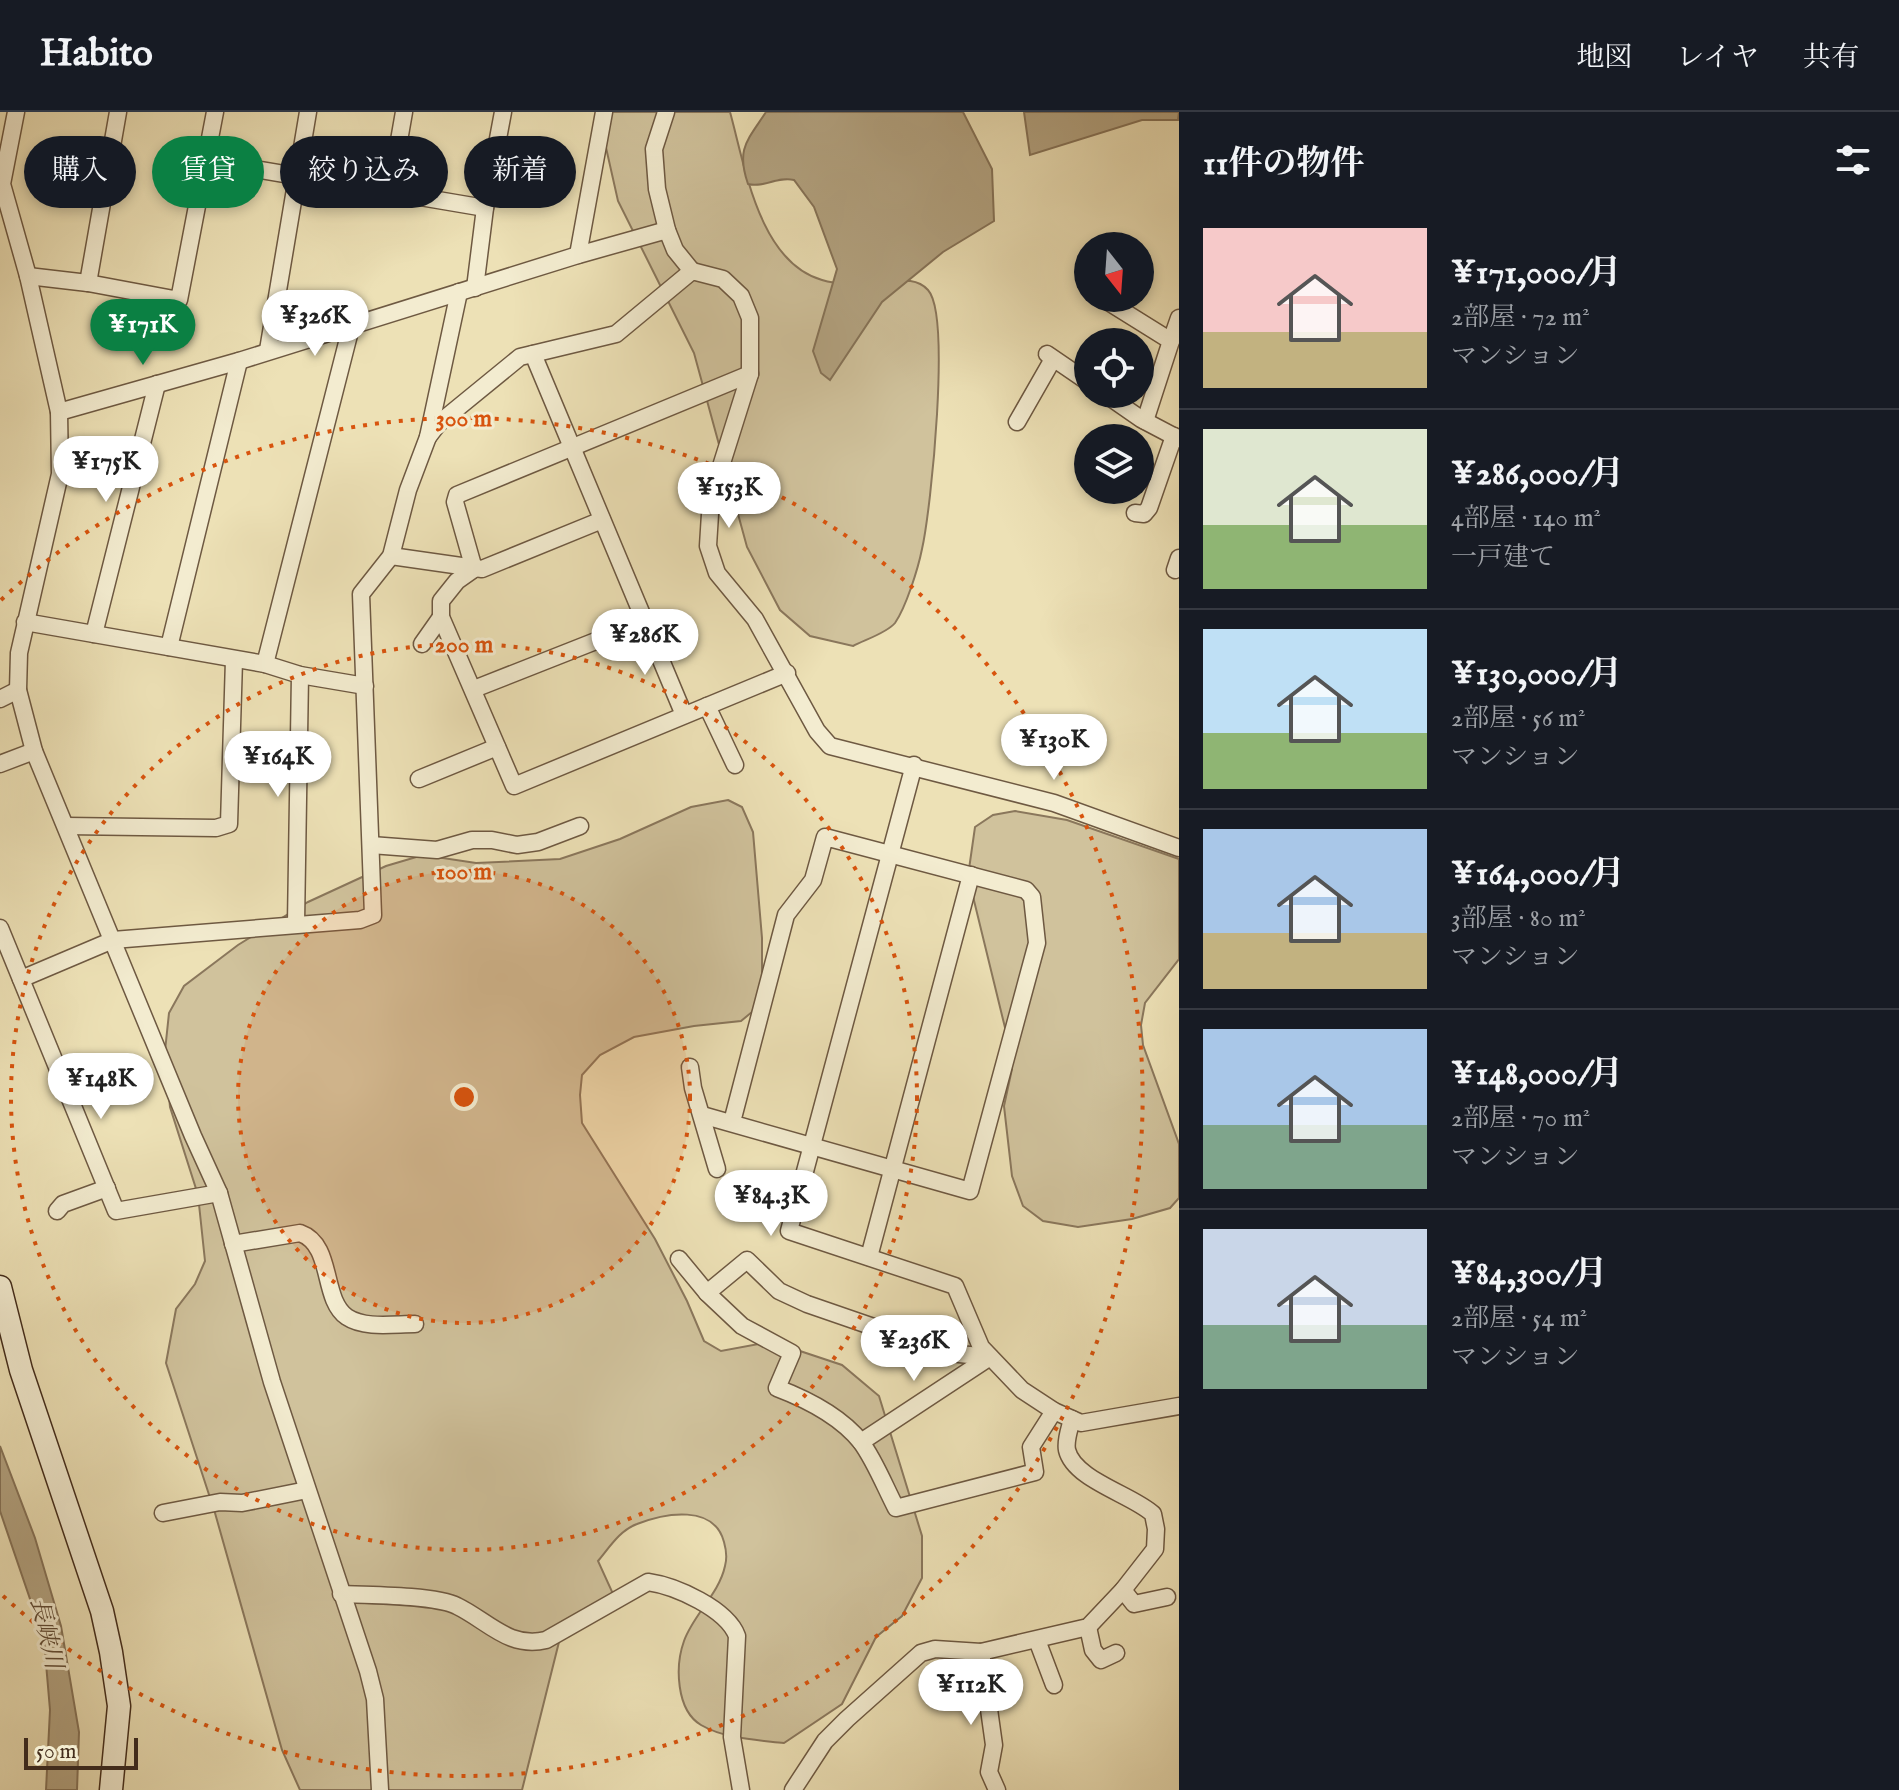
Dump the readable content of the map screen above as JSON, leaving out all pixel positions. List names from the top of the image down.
{
  "water": ["長峡川"],
  "scale_bar": "50 m",
  "north": "bottom",
  "page": {
    "header": "Habito",
    "nav": ["地図", "レイヤ", "共有"],
    "heading": "11件の物件",
    "chip": [
      "購入",
      "賃貸",
      "絞り込み",
      "新着"
    ],
    "list": [
      {
        "name": "¥171,000/月",
        "note": "2部屋 · 72 m² · マンション"
      },
      {
        "name": "¥286,000/月",
        "note": "4部屋 · 140 m² · 一戸建て"
      },
      {
        "name": "¥130,000/月",
        "note": "2部屋 · 56 m² · マンション"
      },
      {
        "name": "¥164,000/月",
        "note": "3部屋 · 80 m² · マンション"
      },
      {
        "name": "¥148,000/月",
        "note": "2部屋 · 70 m² · マンション"
      },
      {
        "name": "¥84,300/月",
        "note": "2部屋 · 54 m² · マンション"
      }
    ],
    "price": [
      "¥326K",
      "¥171K",
      "¥175K",
      "¥153K",
      "¥286K",
      "¥130K",
      "¥164K",
      "¥148K",
      "¥84.3K",
      "¥236K",
      "¥112K"
    ],
    "scale": "50 m"
  },
  "rings": ["300 m", "200 m", "100 m"]
}
